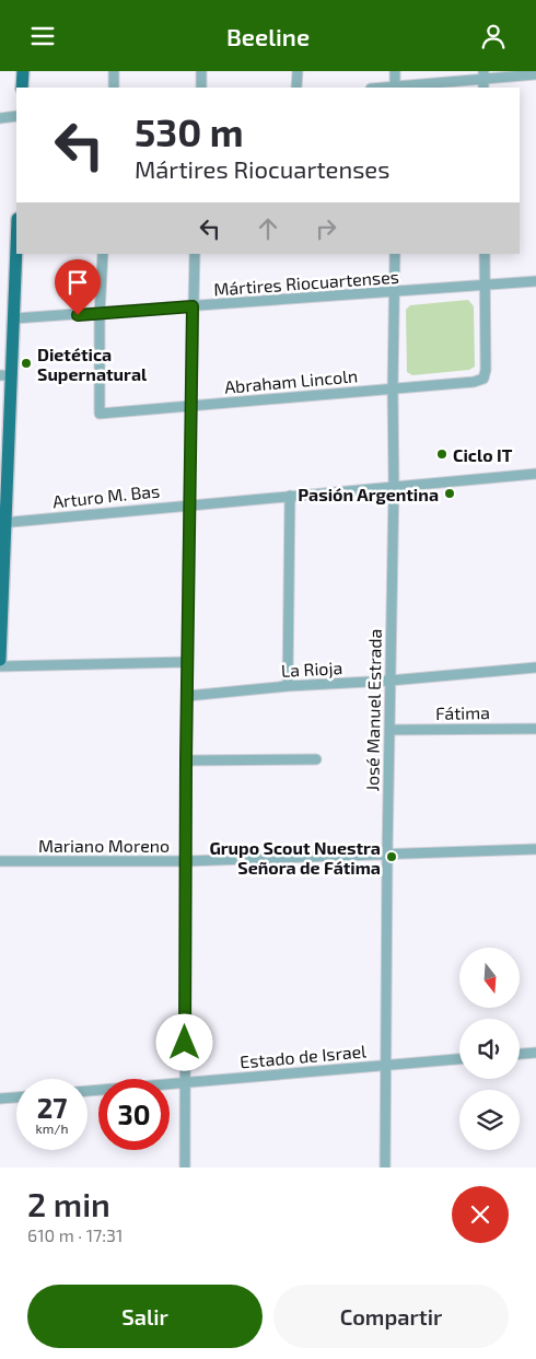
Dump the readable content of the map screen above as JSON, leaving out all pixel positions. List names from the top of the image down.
{
  "streets": {
    "street": [
      "Mártires Riocuartenses",
      "Abraham Lincoln",
      "Arturo M. Bas",
      "La Rioja",
      "José Manuel Estrada",
      "Fátima",
      "Mariano Moreno",
      "Estado de Israel"
    ]
  },
  "crossings": [
    ["Mártires Riocuartenses", "Abraham Lincoln"],
    ["Mártires Riocuartenses", "José Manuel Estrada"],
    ["Abraham Lincoln", "José Manuel Estrada"],
    ["Arturo M. Bas", "José Manuel Estrada"],
    ["La Rioja", "José Manuel Estrada"],
    ["José Manuel Estrada", "Fátima"],
    ["José Manuel Estrada", "Mariano Moreno"],
    ["José Manuel Estrada", "Estado de Israel"]
  ],
  "places": [
    "Dietética Supernatural",
    "Ciclo IT",
    "Pasión Argentina",
    "Grupo Scout Nuestra Señora de Fátima"
  ],
  "north": "bottom",
  "page": {
    "header": "Beeline",
    "turn": ["530 m", "Mártires Riocuartenses"],
    "speed": "27 km/h",
    "limit": "30",
    "heading": ["2 min", "610 m · 17:31"],
    "buttons": ["Salir", "Compartir"]
  }
}
